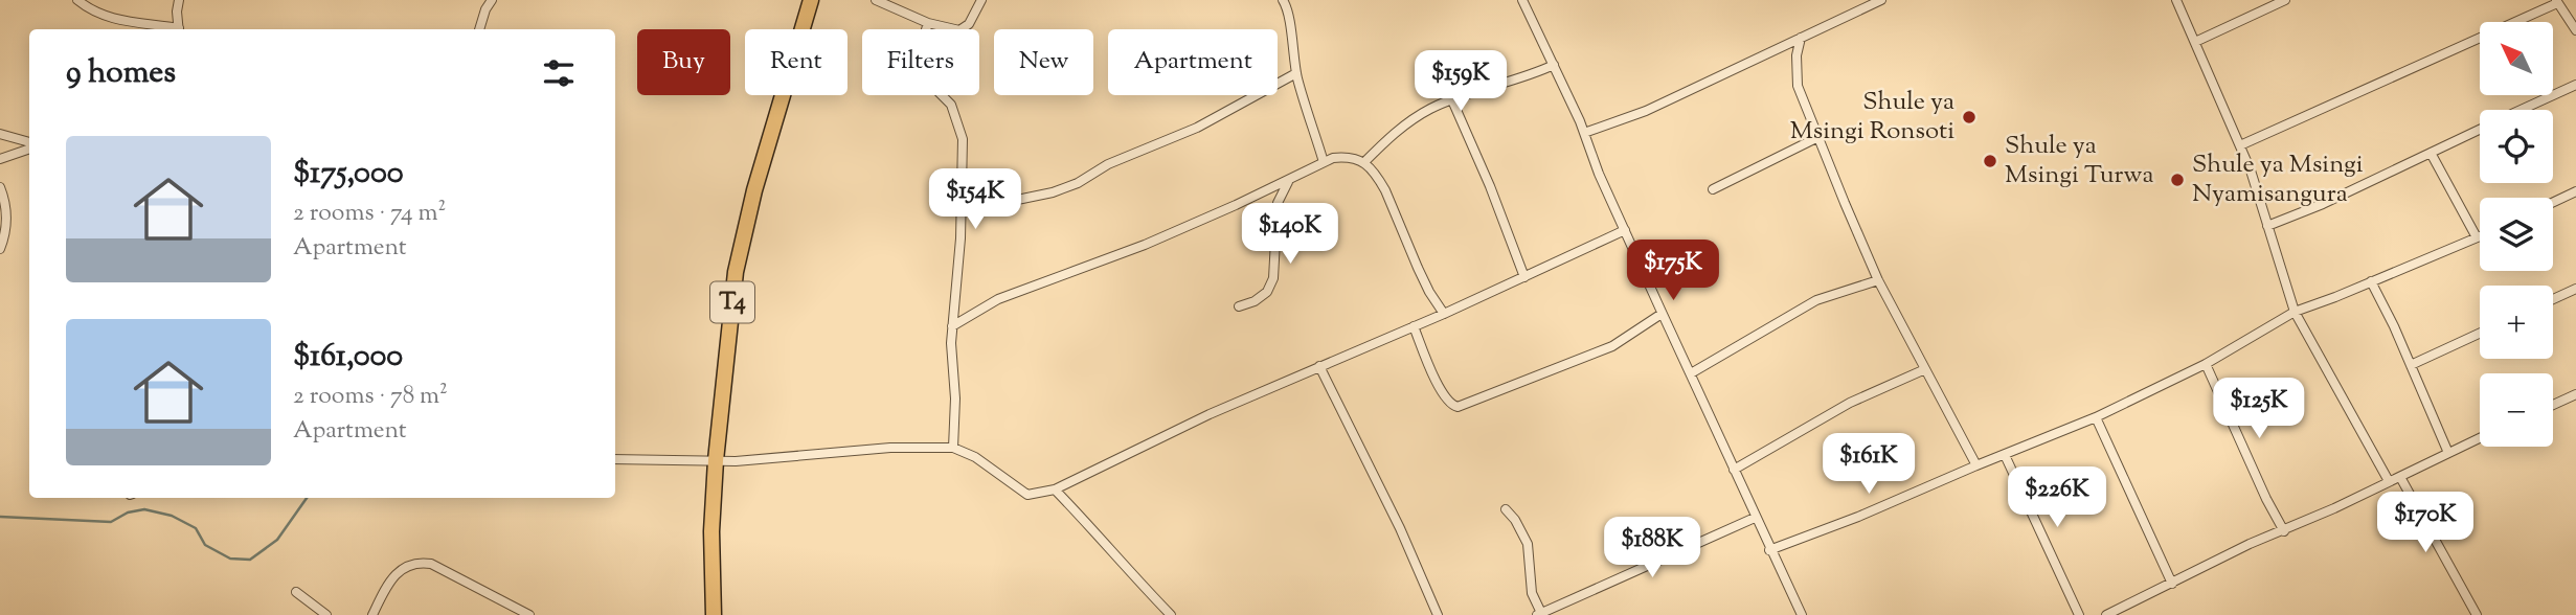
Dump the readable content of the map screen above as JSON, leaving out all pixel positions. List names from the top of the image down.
{
  "streets": {
    "highway": ["T4"]
  },
  "places": ["Shule ya Msingi Ronsoti", "Shule ya Msingi Turwa", "Shule ya Msingi Nyamisangura"],
  "north": "top left",
  "page": {
    "map_buttons": ["+", "−"],
    "chip": [
      "Buy",
      "Rent",
      "Filters",
      "New",
      "Apartment"
    ],
    "heading": "9 homes",
    "price": [
      "$159K",
      "$154K",
      "$140K",
      "$175K",
      "$125K",
      "$161K",
      "$226K",
      "$170K",
      "$188K"
    ],
    "list": [
      {
        "name": "$175,000",
        "note": "2 rooms · 74 m² · Apartment"
      },
      {
        "name": "$161,000",
        "note": "2 rooms · 78 m² · Apartment"
      }
    ]
  }
}
